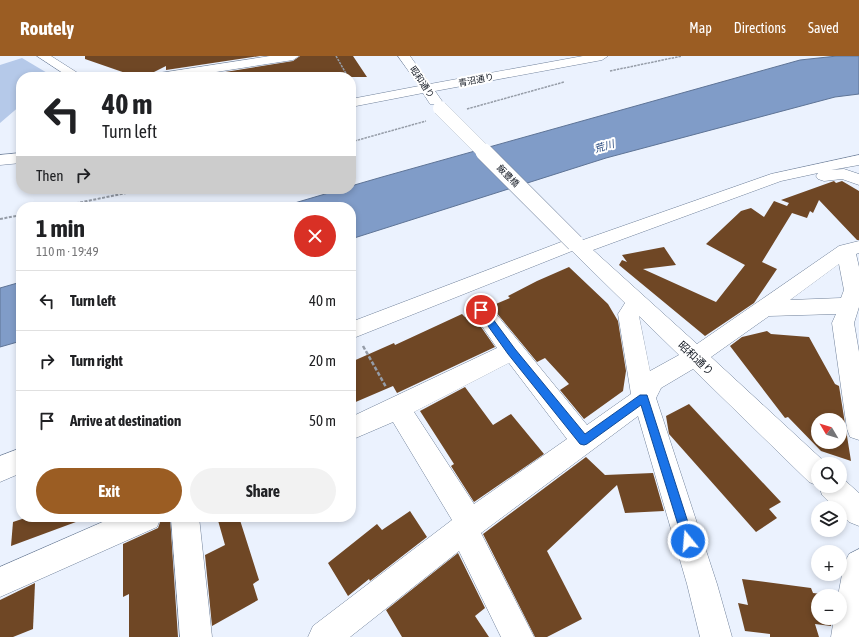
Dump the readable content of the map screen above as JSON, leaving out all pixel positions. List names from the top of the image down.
{
  "streets": {
    "street": ["青沼通り", "昭和通り", "飯豊橋"]
  },
  "crossings": [
    ["青沼通り", "昭和通り"],
    ["昭和通り", "飯豊橋"]
  ],
  "water": ["荒川"],
  "north": "top left",
  "page": {
    "header": "Routely",
    "nav": ["Map", "Directions", "Saved"],
    "turn": ["40 m", "Turn left"],
    "then": "Then",
    "heading": ["1 min", "110 m · 19:49"],
    "list": [
      {
        "name": "Turn left",
        "value": "40 m"
      },
      {
        "name": "Turn right",
        "value": "20 m"
      },
      {
        "name": "Arrive at destination",
        "value": "50 m"
      }
    ],
    "map_buttons": ["+", "−"],
    "buttons": ["Exit", "Share"]
  }
}
